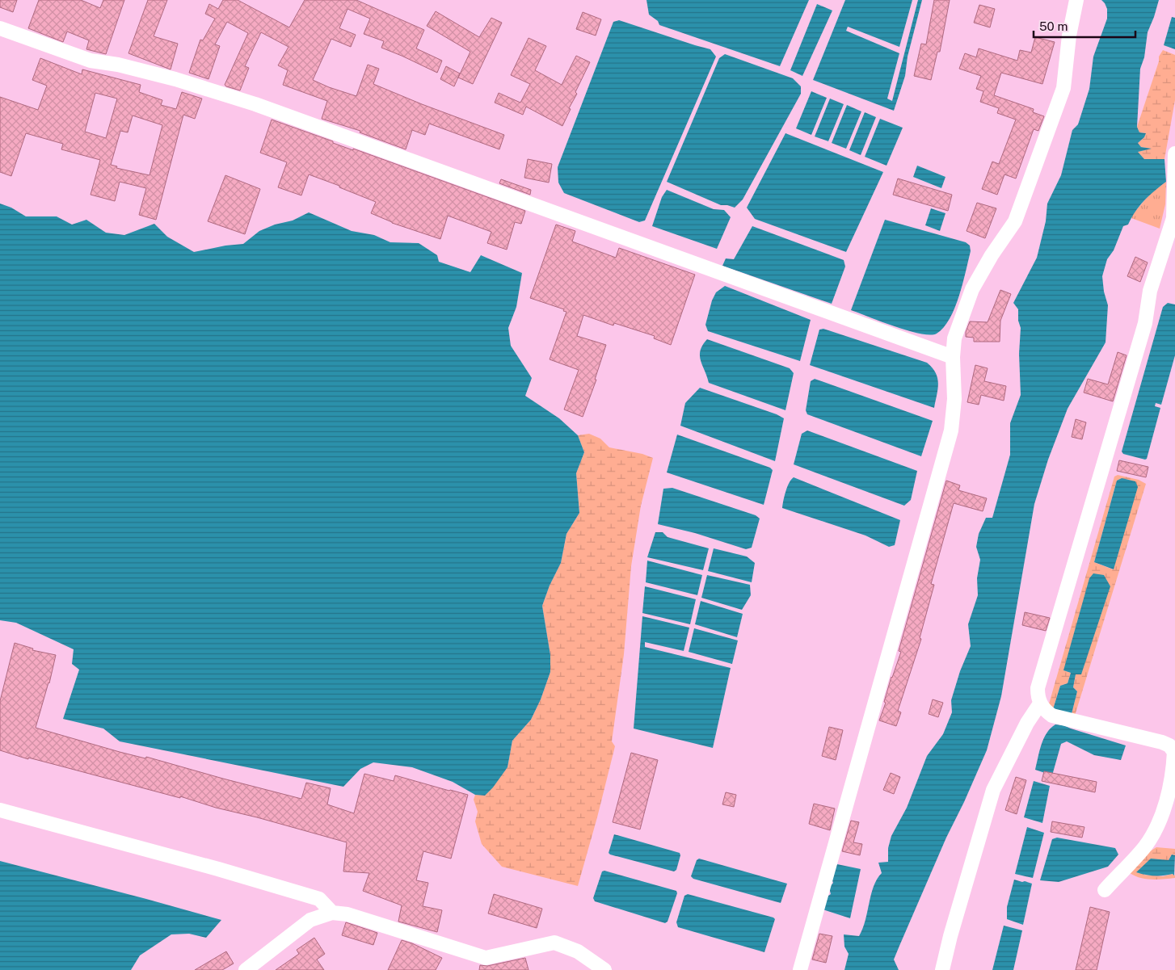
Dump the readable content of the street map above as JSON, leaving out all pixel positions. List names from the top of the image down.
{
  "scale_bar": "50 m"
}
